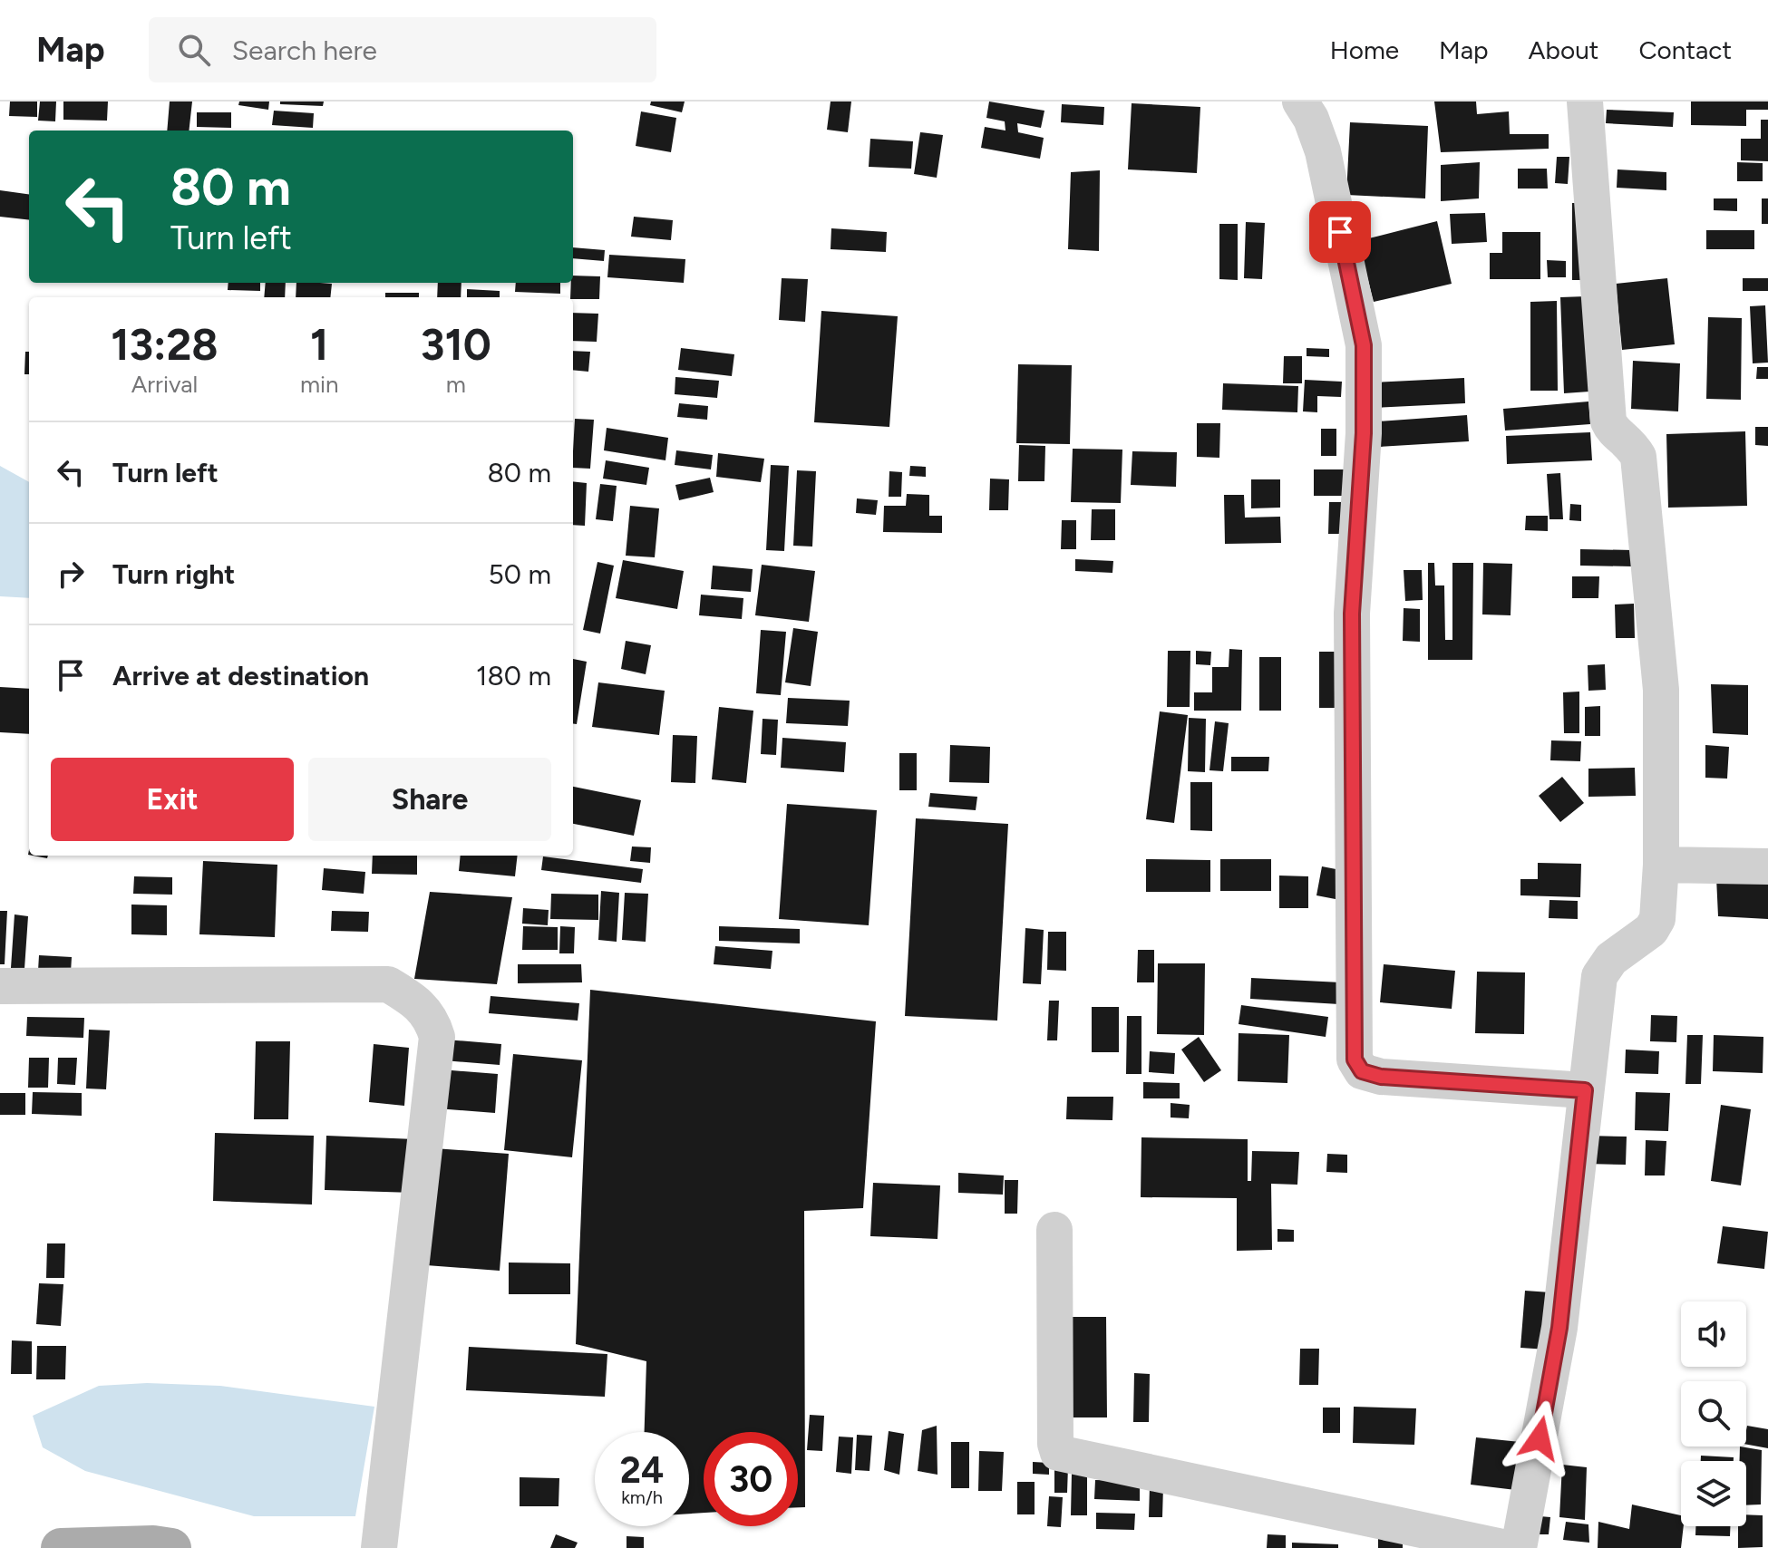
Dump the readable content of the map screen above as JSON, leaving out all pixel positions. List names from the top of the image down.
{
  "page": {
    "header": "Map",
    "search": "Search here",
    "nav": [
      "Home",
      "Map",
      "About",
      "Contact"
    ],
    "turn": ["80 m", "Turn left"],
    "eta": [
      "13:28",
      "Arrival",
      "1",
      "min",
      "310",
      "m"
    ],
    "list": [
      {
        "name": "Turn left",
        "value": "80 m"
      },
      {
        "name": "Turn right",
        "value": "50 m"
      },
      {
        "name": "Arrive at destination",
        "value": "180 m"
      }
    ],
    "buttons": ["Exit", "Share"],
    "speed": "24 km/h",
    "limit": "30"
  }
}
